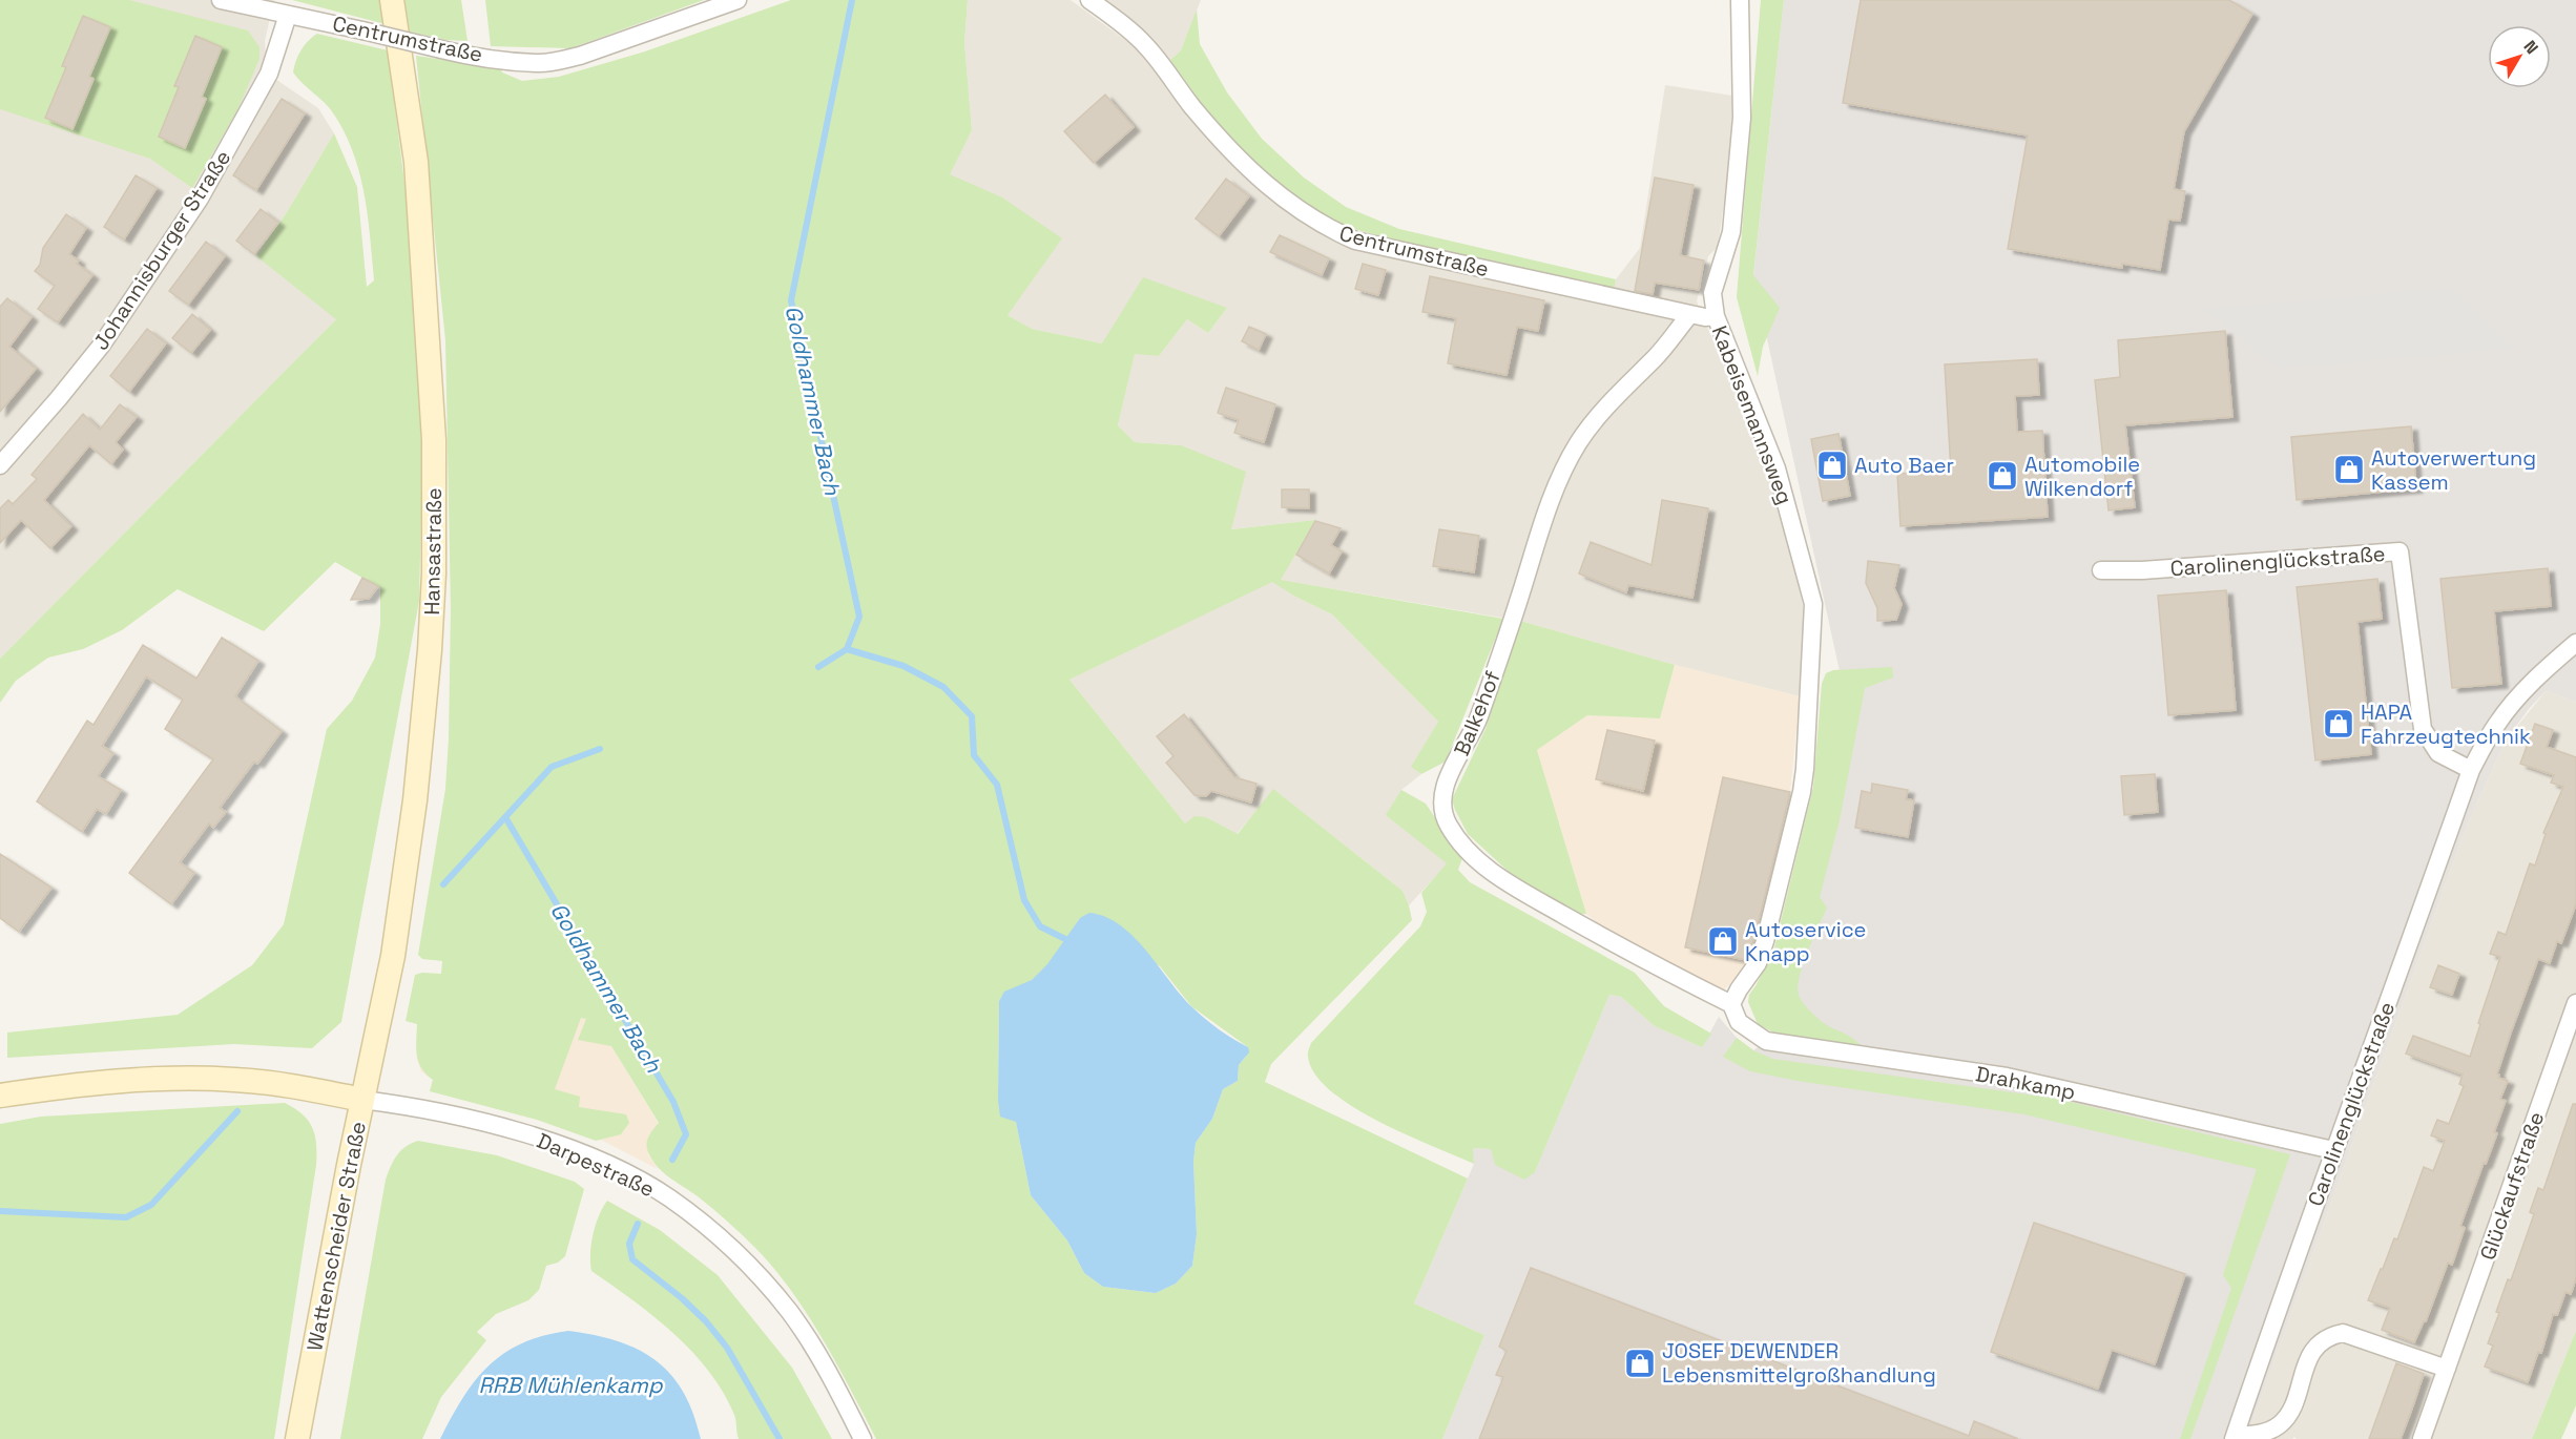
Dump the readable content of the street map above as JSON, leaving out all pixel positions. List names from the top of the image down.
{
  "streets": {
    "street": [
      "Centrumstraße",
      "Johannisburger Straße",
      "Kabeisemannsweg",
      "Hansastraße",
      "Carolinenglückstraße",
      "Balkehof",
      "Drahkamp",
      "Darpestraße",
      "Glückaufstraße",
      "Wattenscheider Straße"
    ]
  },
  "crossings": [
    ["Centrumstraße", "Johannisburger Straße"],
    ["Centrumstraße", "Kabeisemannsweg"],
    ["Centrumstraße", "Balkehof"],
    ["Kabeisemannsweg", "Balkehof"],
    ["Kabeisemannsweg", "Drahkamp"],
    ["Hansastraße", "Darpestraße"],
    ["Hansastraße", "Wattenscheider Straße"],
    ["Carolinenglückstraße", "Drahkamp"],
    ["Balkehof", "Drahkamp"],
    ["Darpestraße", "Wattenscheider Straße"]
  ],
  "water": ["Goldhammer Bach", "RRB Mühlenkamp"],
  "places": {
    "shop": [
      "Auto Baer",
      "Autoverwertung Kassem",
      "Automobile Wilkendorf",
      "HAPA Fahrzeugtechnik",
      "Autoservice Knapp",
      "JOSEF DEWENDER Lebensmittelgroßhandlung"
    ]
  },
  "north": "top right"
}
